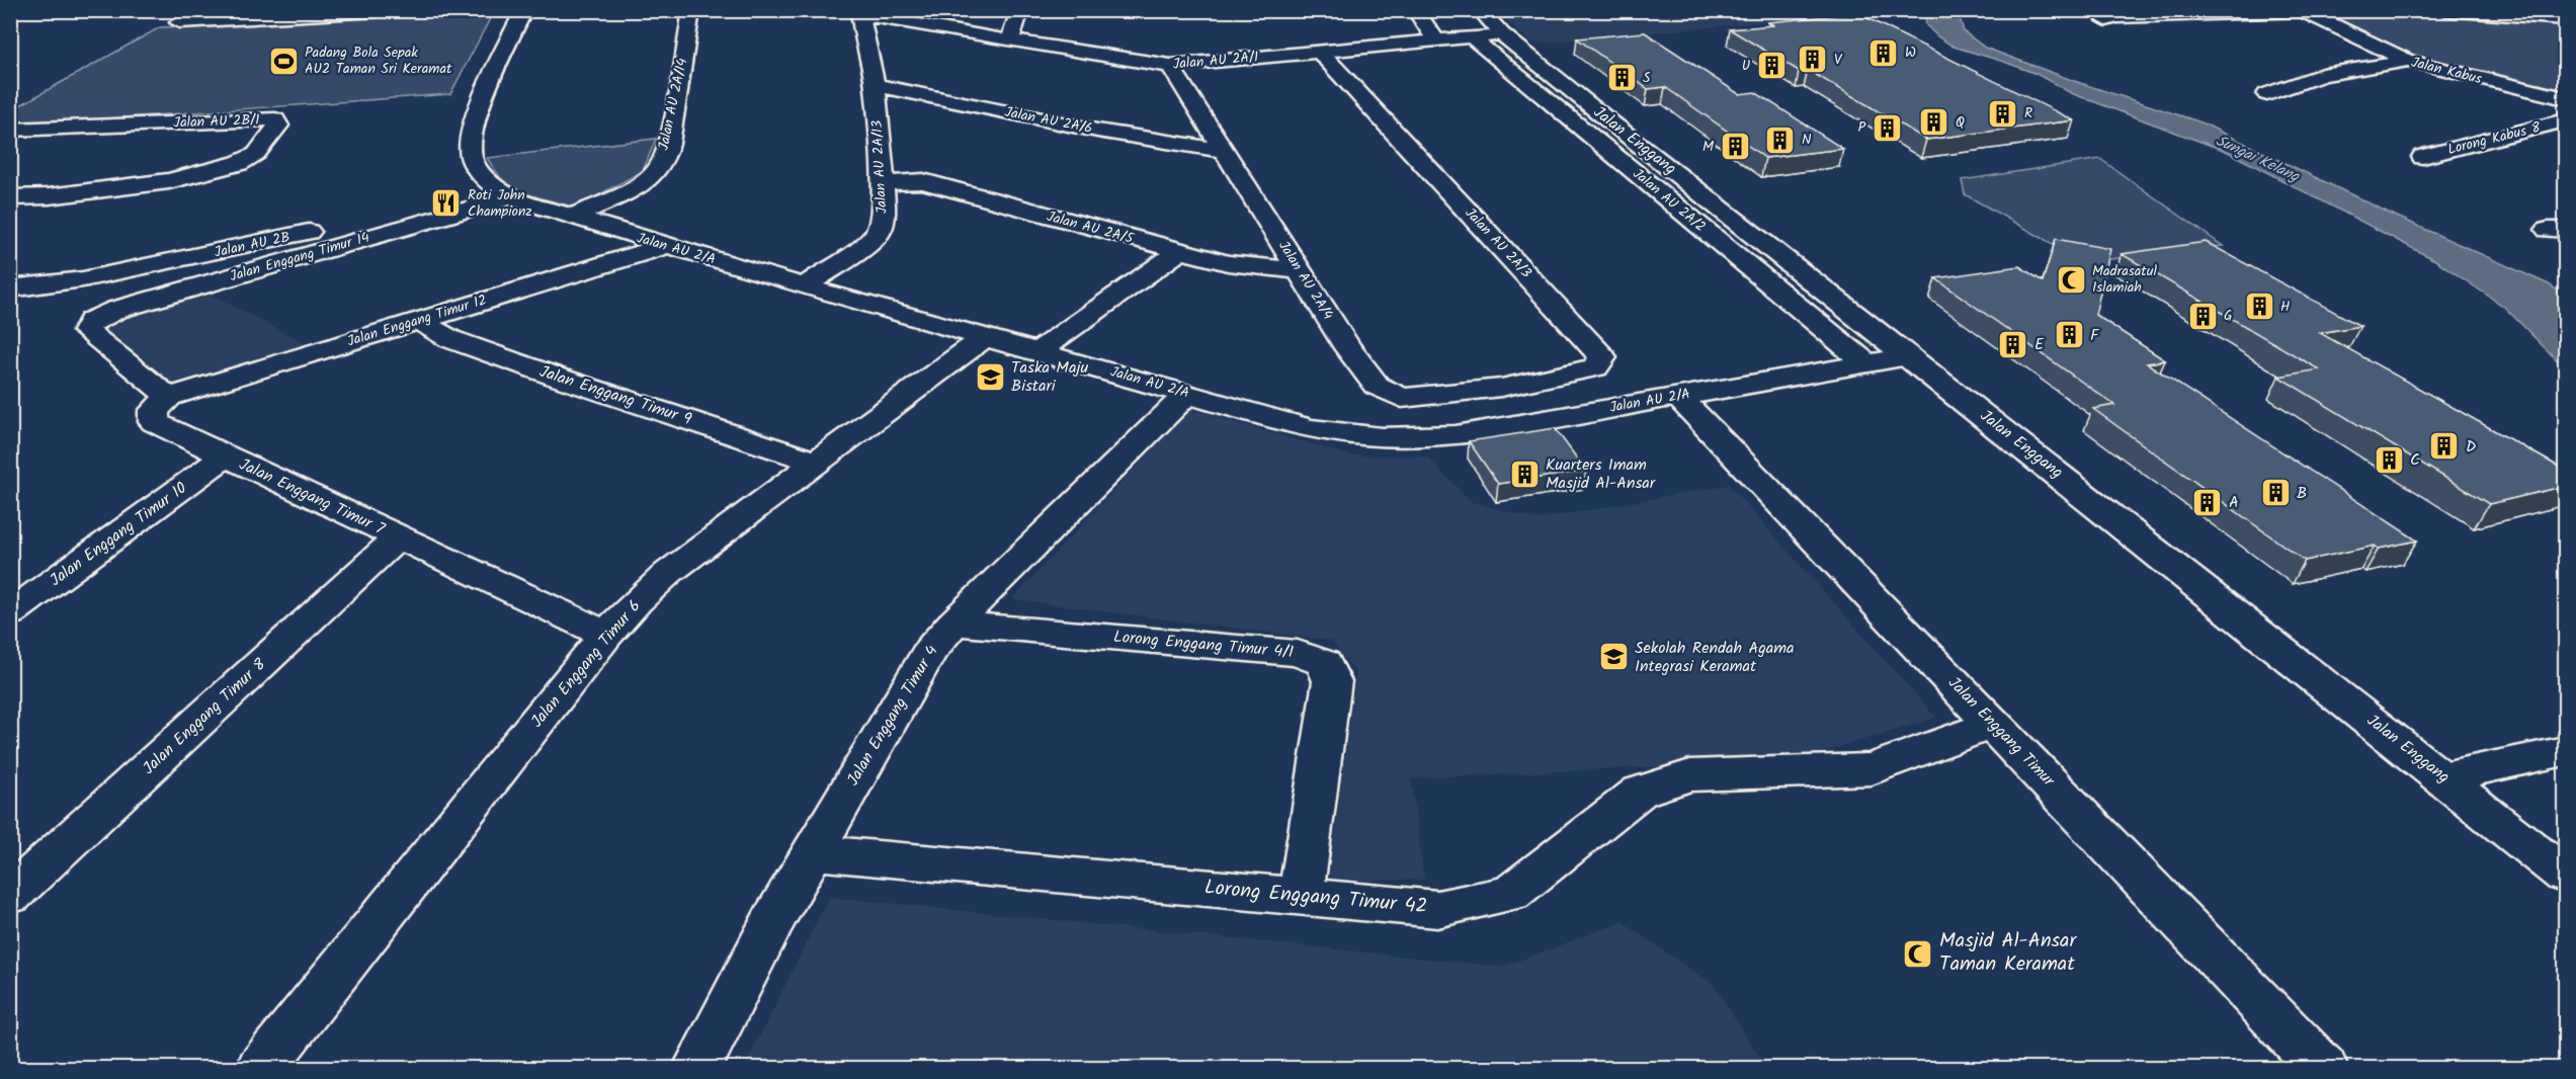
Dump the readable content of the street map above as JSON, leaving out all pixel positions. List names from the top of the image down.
{
  "streets": {
    "street": [
      "Jalan AU 2A/1",
      "Jalan Kabus",
      "Jalan AU 2A/14",
      "Jalan AU 2A/6",
      "Jalan AU 2B/1",
      "Lorong Kabus 8",
      "Jalan Enggang",
      "Jalan AU 2A/13",
      "Jalan AU 2A/2",
      "Jalan AU 2A/5",
      "Jalan AU 2A/3",
      "Jalan AU 2B",
      "Jalan AU 2/A",
      "Jalan Enggang Timur 14",
      "Jalan AU 2A/4",
      "Jalan Enggang Timur 12",
      "Jalan Enggang Timur 9",
      "Jalan Enggang Timur 7",
      "Jalan Enggang Timur 10",
      "Lorong Enggang Timur 4/1",
      "Jalan Enggang Timur 6",
      "Jalan Enggang Timur 4",
      "Jalan Enggang Timur 8",
      "Jalan Enggang Timur",
      "Lorong Enggang Timur 42"
    ]
  },
  "crossings": [
    ["Jalan AU 2A/1", "Jalan Enggang"],
    ["Jalan AU 2A/1", "Jalan AU 2A/13"],
    ["Jalan AU 2A/1", "Jalan AU 2A/2"],
    ["Jalan AU 2A/1", "Jalan AU 2A/3"],
    ["Jalan AU 2A/1", "Jalan AU 2A/4"],
    ["Jalan AU 2A/14", "Jalan AU 2/A"],
    ["Jalan AU 2A/6", "Jalan AU 2A/13"],
    ["Jalan AU 2A/6", "Jalan AU 2A/4"],
    ["Jalan Enggang", "Jalan AU 2A/2"],
    ["Jalan Enggang", "Jalan AU 2/A"],
    ["Jalan AU 2A/13", "Jalan AU 2A/5"],
    ["Jalan AU 2A/13", "Jalan AU 2/A"],
    ["Jalan AU 2A/2", "Jalan AU 2/A"],
    ["Jalan AU 2A/5", "Jalan AU 2A/4"],
    ["Jalan AU 2A/3", "Jalan AU 2A/4"],
    ["Jalan AU 2B", "Jalan AU 2/A"],
    ["Jalan AU 2B", "Jalan Enggang Timur 14"],
    ["Jalan AU 2/A", "Jalan Enggang Timur 14"],
    ["Jalan AU 2/A", "Jalan Enggang Timur 12"],
    ["Jalan AU 2/A", "Jalan Enggang Timur 6"],
    ["Jalan AU 2/A", "Jalan Enggang Timur 4"],
    ["Jalan AU 2/A", "Jalan Enggang Timur"],
    ["Jalan Enggang Timur 14", "Jalan Enggang Timur 12"],
    ["Jalan Enggang Timur 14", "Jalan Enggang Timur 7"],
    ["Jalan Enggang Timur 12", "Jalan Enggang Timur 9"],
    ["Jalan Enggang Timur 12", "Jalan Enggang Timur 7"],
    ["Jalan Enggang Timur 9", "Jalan Enggang Timur 6"],
    ["Jalan Enggang Timur 7", "Jalan Enggang Timur 10"],
    ["Jalan Enggang Timur 7", "Jalan Enggang Timur 6"],
    ["Jalan Enggang Timur 7", "Jalan Enggang Timur 8"],
    ["Lorong Enggang Timur 4/1", "Jalan Enggang Timur 4"],
    ["Lorong Enggang Timur 4/1", "Lorong Enggang Timur 42"],
    ["Jalan Enggang Timur 4", "Lorong Enggang Timur 42"],
    ["Jalan Enggang Timur", "Lorong Enggang Timur 42"]
  ],
  "water": ["Sungai Kelang"],
  "places": {
    "building": [
      "W",
      "V",
      "U",
      "S",
      "R",
      "Q",
      "P",
      "N",
      "M",
      "H",
      "G",
      "F",
      "E",
      "D",
      "C",
      "Kuarters Imam Masjid Al-Ansar",
      "B",
      "A"
    ],
    "sports": ["Padang Bola Sepak AU2 Taman Sri Keramat"],
    "restaurant": ["Roti John Championz"],
    "mosque": ["Madrasatul Islamiah", "Masjid Al-Ansar Taman Keramat"],
    "school or university": ["Taska Maju Bistari", "Sekolah Rendah Agama Integrasi Keramat"]
  }
}
